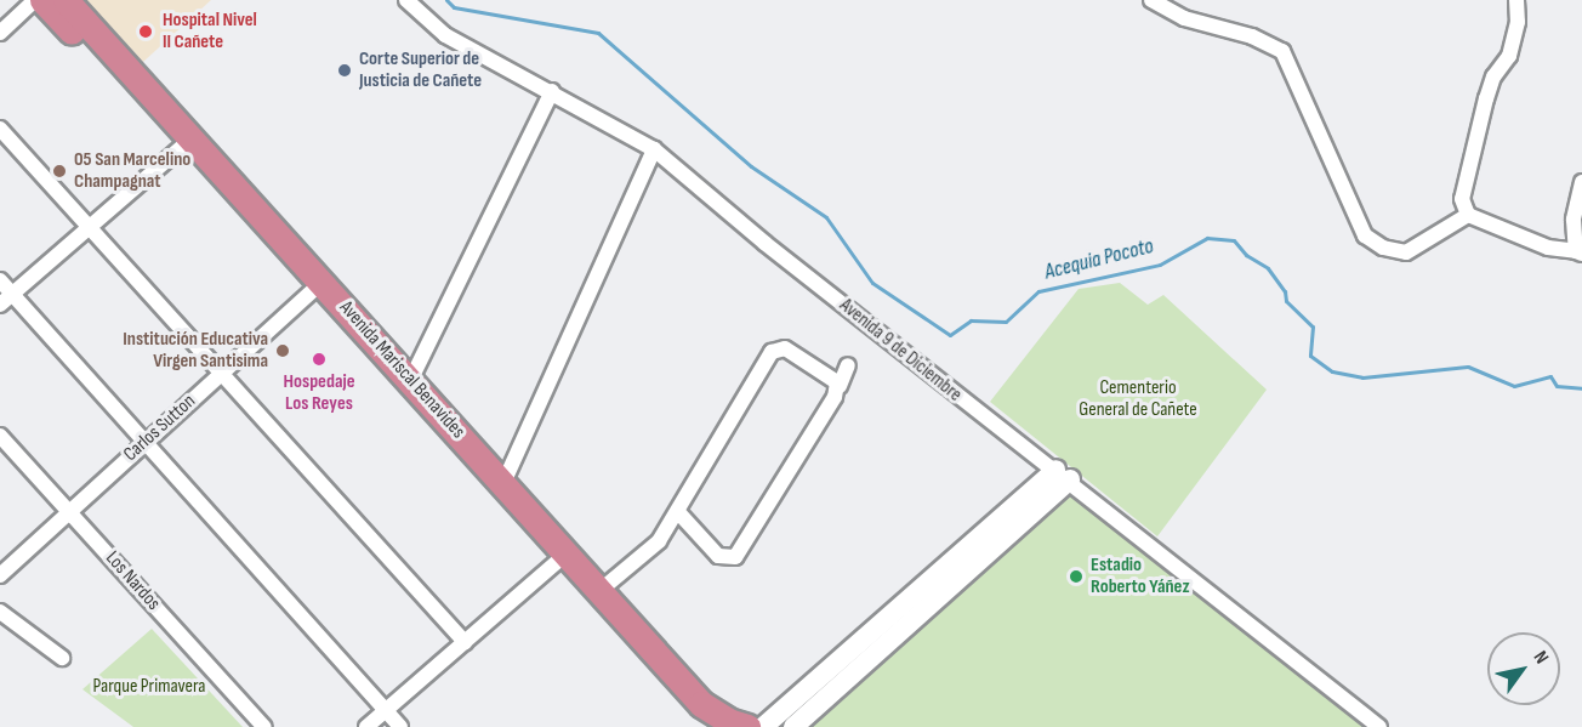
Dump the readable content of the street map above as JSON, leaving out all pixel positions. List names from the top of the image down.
{
  "streets": {
    "highway": ["Avenida Mariscal Benavides"],
    "street": ["Avenida 9 de Diciembre", "Carlos Sutton", "Los Nardos"]
  },
  "crossings": [
    ["Avenida Mariscal Benavides", "Carlos Sutton"],
    ["Carlos Sutton", "Los Nardos"]
  ],
  "water": ["Acequia Pocoto"],
  "parks": ["Cementerio General de Cañete", "Parque Primavera"],
  "places": [
    "Hospital Nivel II Cañete",
    "Corte Superior de Justicia de Cañete",
    "05 San Marcelino Champagnat",
    "Institución Educativa Virgen Santisima",
    "Hospedaje Los Reyes",
    "Estadio Roberto Yáñez"
  ],
  "north": "top right"
}
